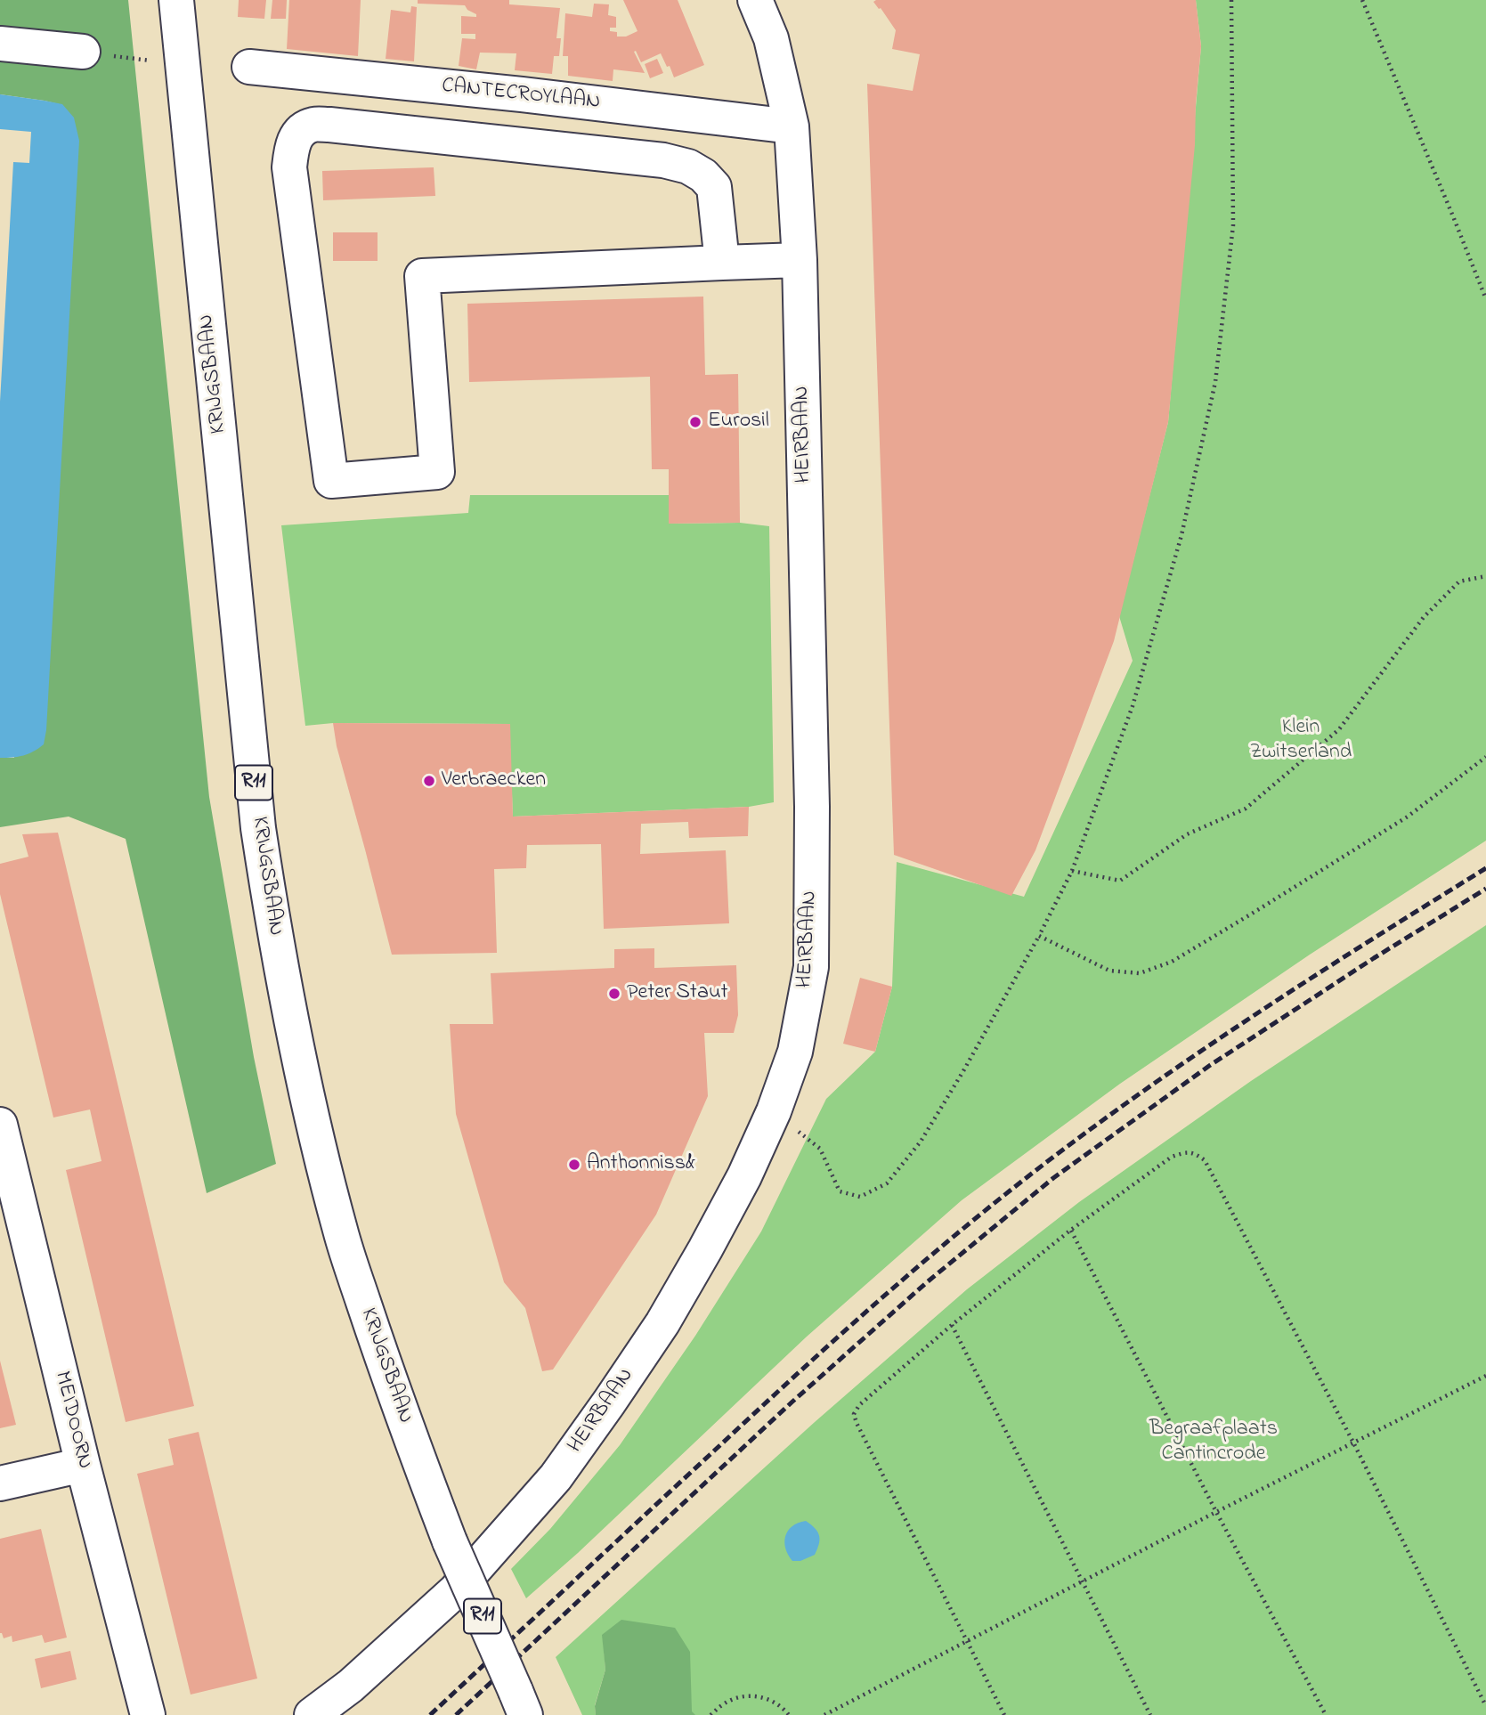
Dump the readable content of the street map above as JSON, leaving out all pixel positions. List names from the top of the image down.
{
  "streets": {
    "street": [
      "CANTECROYLAAN",
      "KRIJGSBAAN",
      "HEIRBAAN",
      "R11",
      "MEIDOORN"
    ]
  },
  "crossings": [
    ["CANTECROYLAAN", "HEIRBAAN"]
  ],
  "parks": ["Klein Zwitserland", "Begraafplaats Cantincrode"],
  "places": [
    "Eurosil",
    "Verbraecken",
    "Peter Staut",
    "Anthonniss&"
  ]
}
